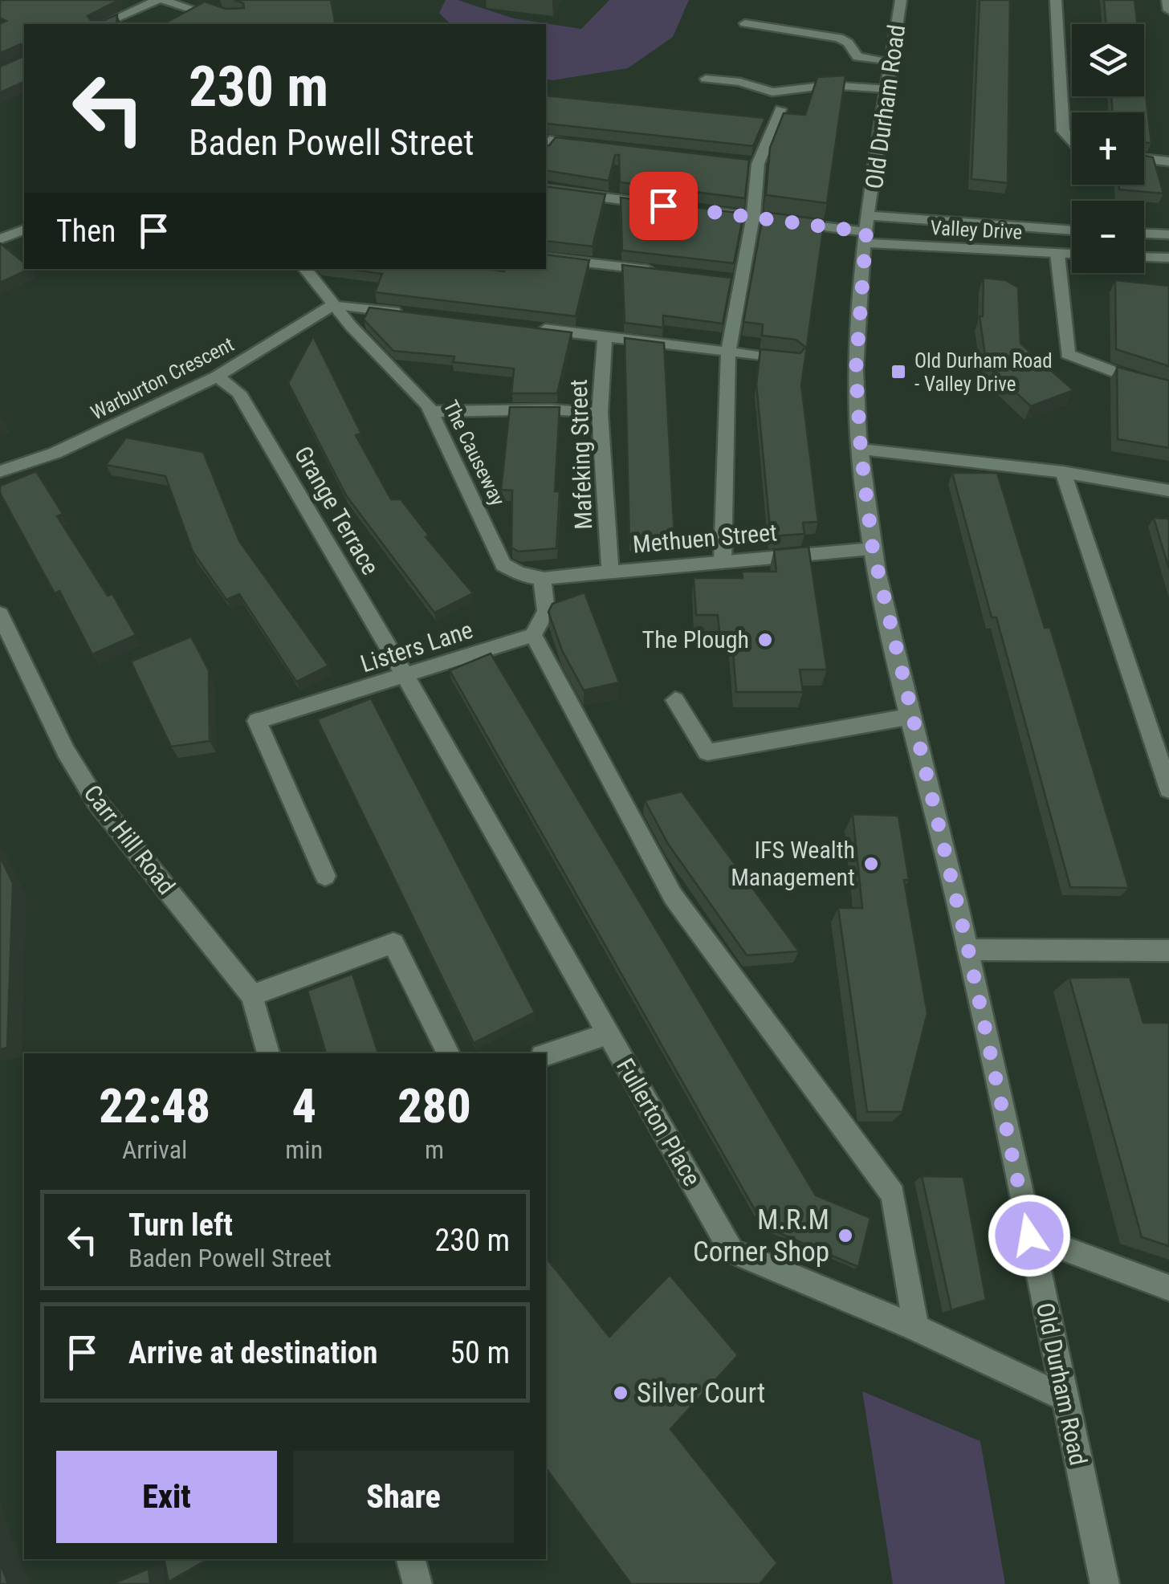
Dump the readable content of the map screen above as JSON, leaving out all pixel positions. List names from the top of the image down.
{
  "streets": {
    "street": [
      "Old Durham Road",
      "Valley Drive",
      "Warburton Crescent",
      "The Causeway",
      "Mafeking Street",
      "Grange Terrace",
      "Methuen Street",
      "Listers Lane",
      "Carr Hill Road",
      "Fullerton Place"
    ]
  },
  "crossings": [
    ["Old Durham Road", "Valley Drive"],
    ["Old Durham Road", "Methuen Street"],
    ["Old Durham Road", "Fullerton Place"],
    ["Warburton Crescent", "The Causeway"],
    ["Warburton Crescent", "Grange Terrace"],
    ["The Causeway", "Methuen Street"],
    ["Mafeking Street", "Methuen Street"],
    ["Grange Terrace", "Listers Lane"],
    ["Grange Terrace", "Fullerton Place"],
    ["Listers Lane", "Fullerton Place"]
  ],
  "places": {
    "transit": ["Old Durham Road - Valley Drive"],
    "other": [
      "The Plough",
      "IFS Wealth Management",
      "M.R.M Corner Shop",
      "Silver Court"
    ]
  },
  "page": {
    "map_buttons": ["+", "−"],
    "turn": ["230 m", "Baden Powell Street"],
    "then": "Then",
    "eta": [
      "22:48",
      "Arrival",
      "4",
      "min",
      "280",
      "m"
    ],
    "list": [
      {
        "name": "Turn left",
        "note": "Baden Powell Street",
        "value": "230 m"
      },
      {
        "name": "Arrive at destination",
        "value": "50 m"
      }
    ],
    "buttons": ["Exit", "Share"]
  }
}
